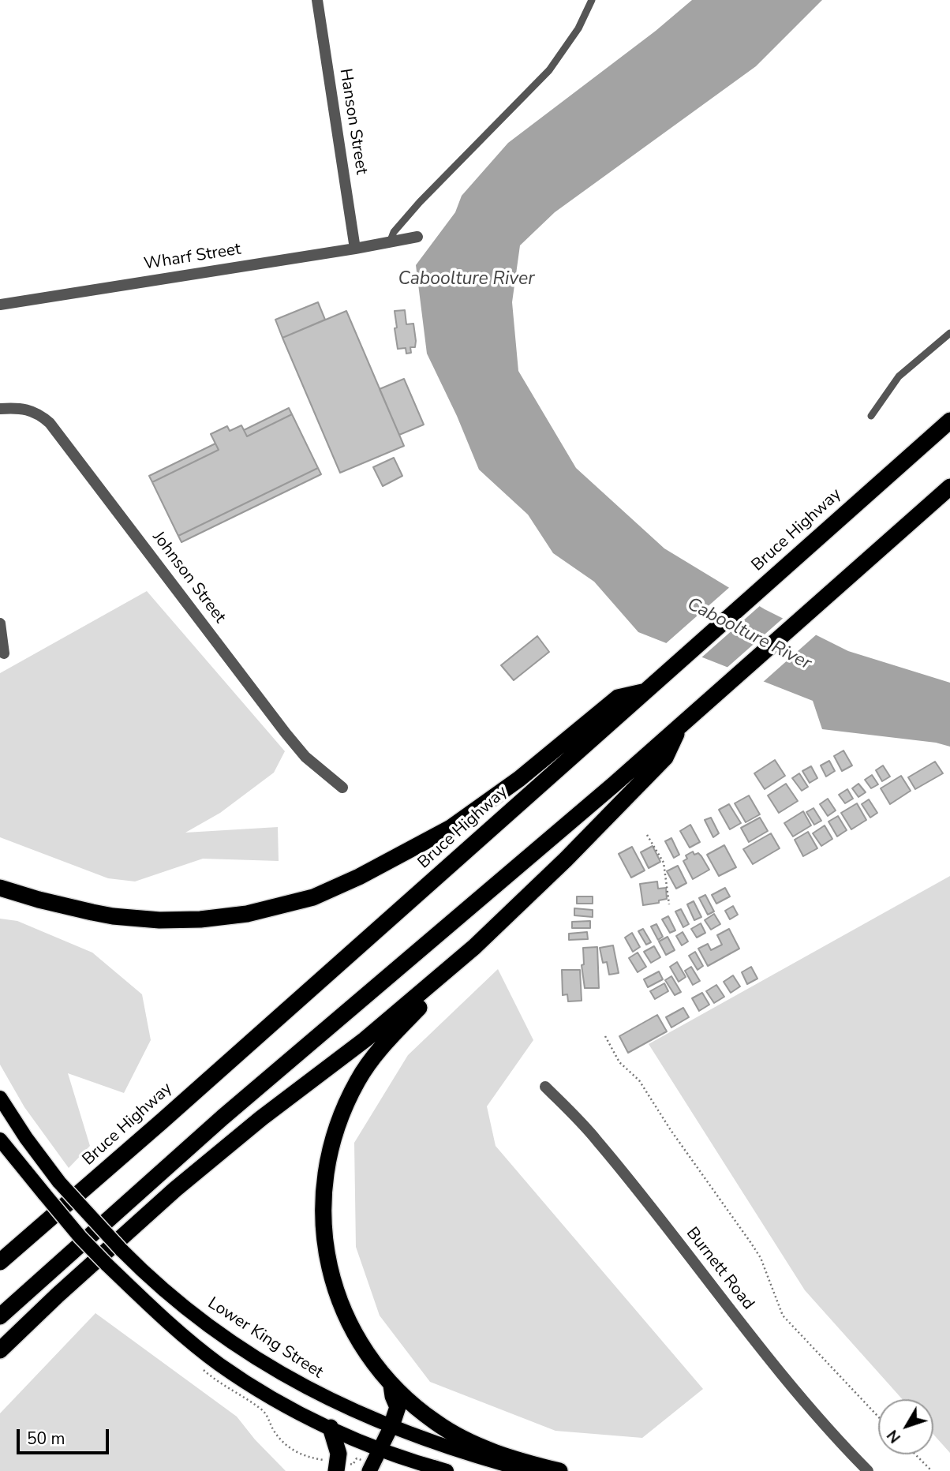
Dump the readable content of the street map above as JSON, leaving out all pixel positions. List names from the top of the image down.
{
  "streets": {
    "highway": ["Bruce Highway"],
    "main road": ["Lower King Street"],
    "street": [
      "Hanson Street",
      "Wharf Street",
      "Johnson Street",
      "Burnett Road"
    ]
  },
  "crossings": [
    ["Hanson Street", "Wharf Street"]
  ],
  "water": ["Caboolture River"],
  "scale_bar": "50 m",
  "north": "bottom left"
}
